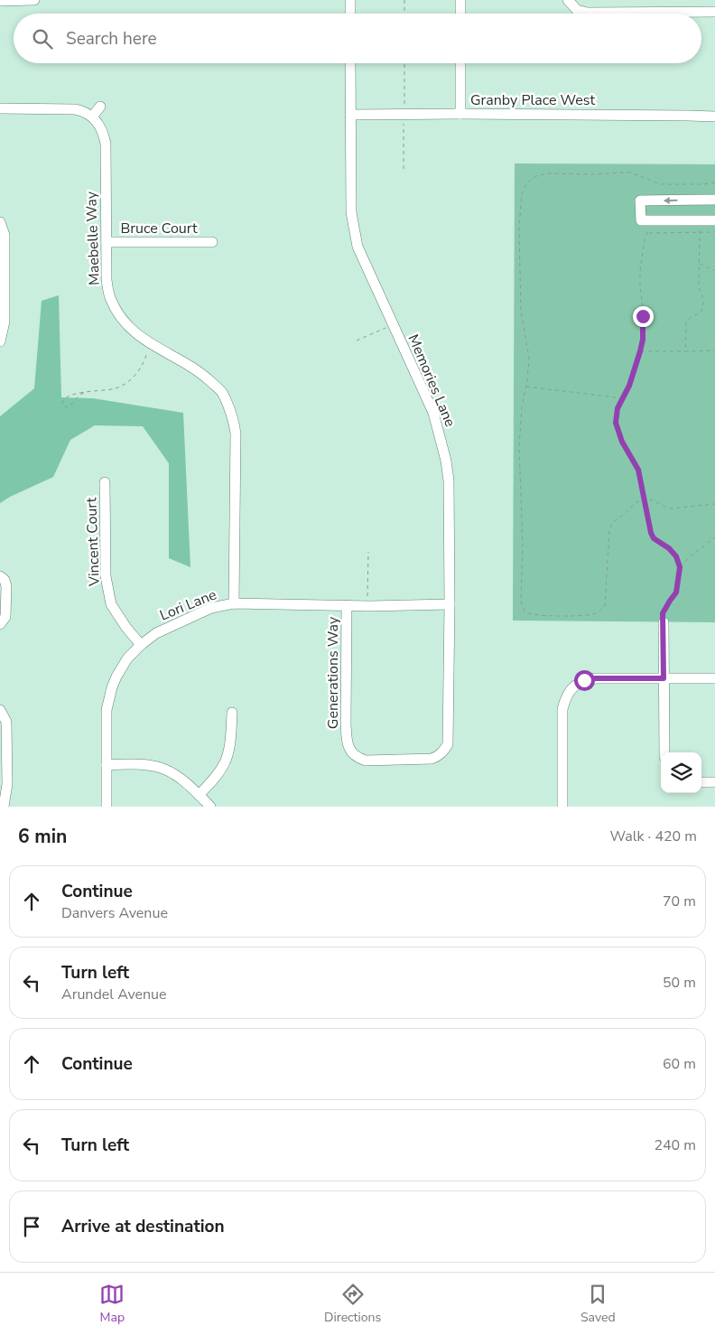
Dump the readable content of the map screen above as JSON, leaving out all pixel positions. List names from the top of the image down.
{
  "streets": {
    "street": [
      "Granby Place West",
      "Bruce Court",
      "Maebelle Way",
      "Memories Lane",
      "Vincent Court",
      "Lori Lane",
      "Generations Way"
    ]
  },
  "crossings": [
    ["Granby Place West", "Memories Lane"],
    ["Bruce Court", "Maebelle Way"],
    ["Maebelle Way", "Lori Lane"],
    ["Memories Lane", "Lori Lane"],
    ["Memories Lane", "Generations Way"],
    ["Vincent Court", "Lori Lane"],
    ["Lori Lane", "Generations Way"]
  ],
  "page": {
    "search": "Search here",
    "heading": ["6 min", "Walk · 420 m"],
    "list": [
      ["Continue", "Danvers Avenue", "70 m"],
      ["Turn left", "Arundel Avenue", "50 m"],
      ["Continue", "60 m"],
      ["Turn left", "240 m"],
      "Arrive at destination"
    ],
    "nav": ["Map", "Directions", "Saved"]
  }
}
